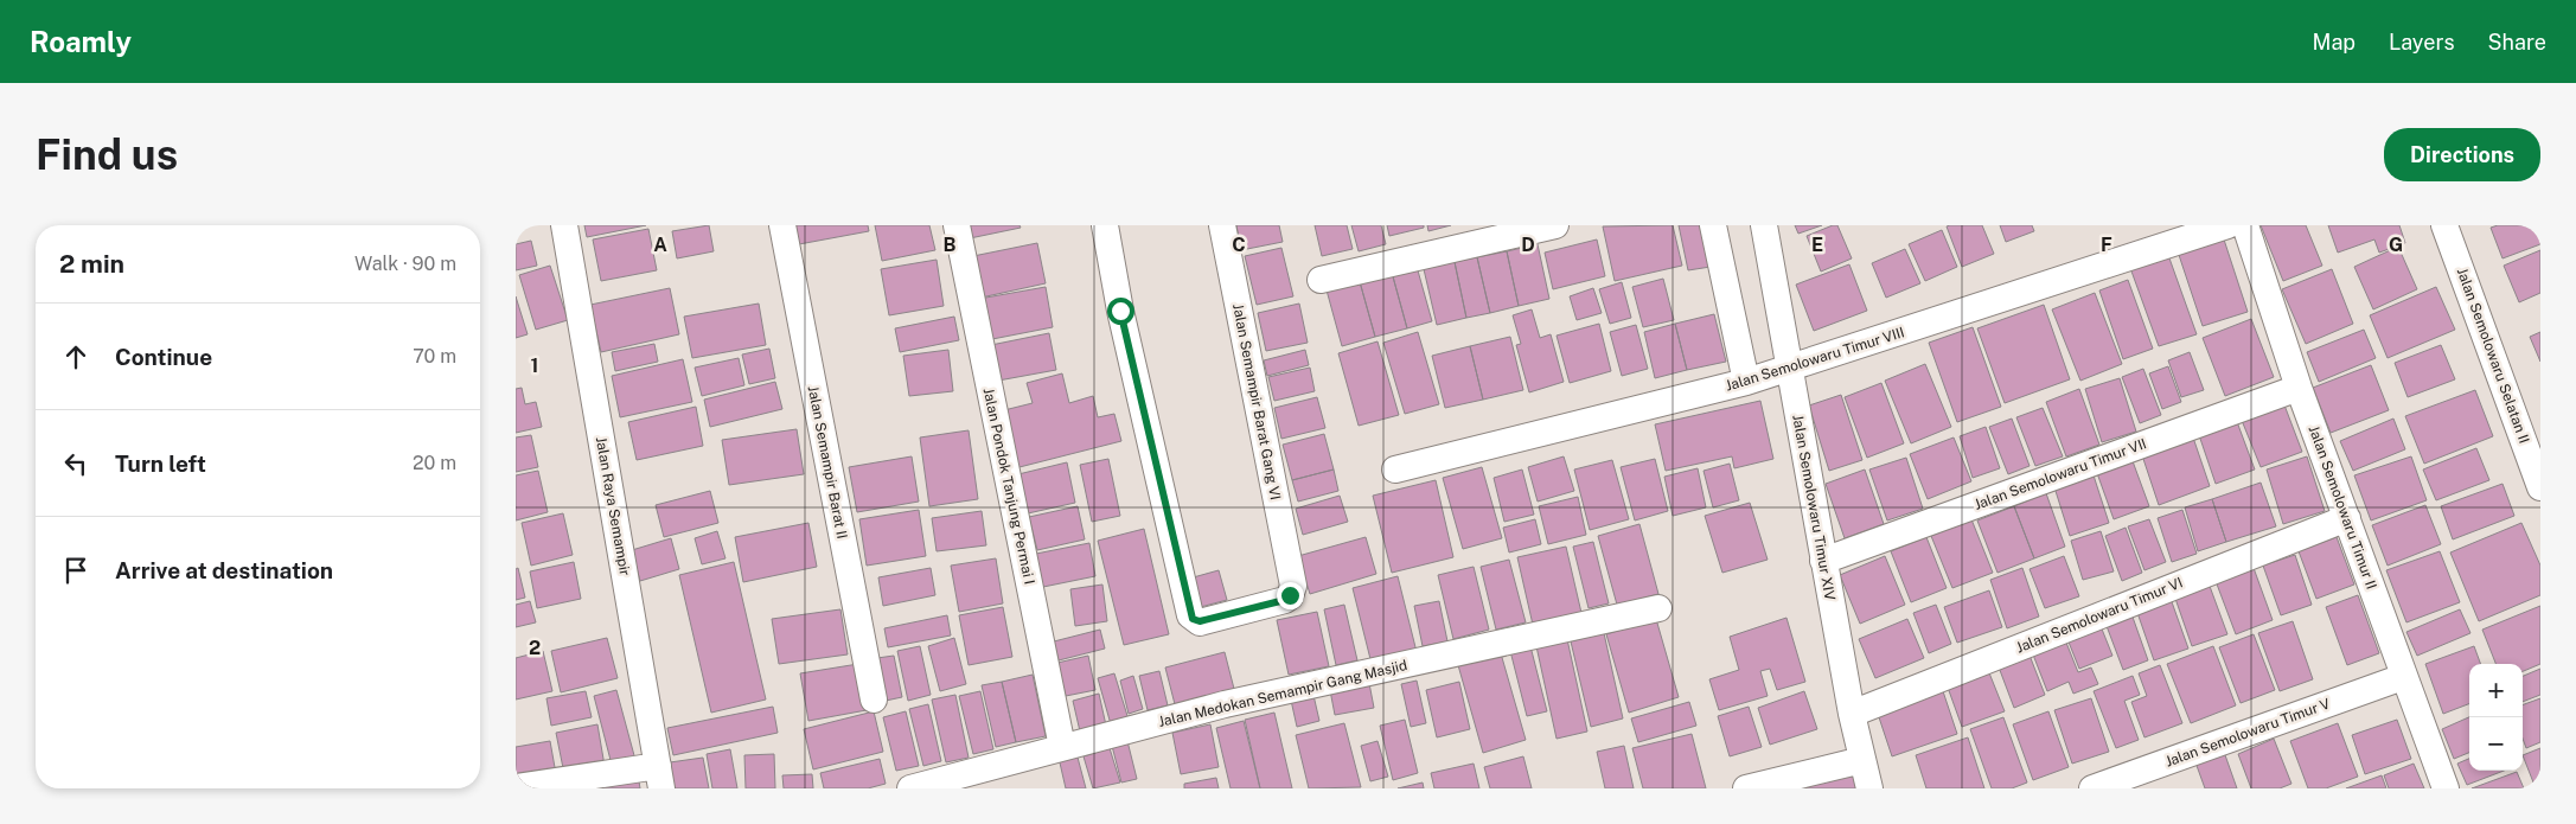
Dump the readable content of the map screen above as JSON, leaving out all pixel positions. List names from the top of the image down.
{
  "streets": {
    "street": [
      "Jalan Semolowaru Selatan II",
      "Jalan Semolowaru Timur VIII",
      "Jalan Semampir Barat Gang VI",
      "Jalan Semampir Barat II",
      "Jalan Semolowaru Timur VII",
      "Jalan Pondok Tanjung Permai I",
      "Jalan Raya Semampir",
      "Jalan Semolowaru Timur XIV",
      "Jalan Semolowaru Timur II",
      "Jalan Semolowaru Timur VI",
      "Jalan Medokan Semampir Gang Masjid",
      "Jalan Semolowaru Timur V"
    ]
  },
  "crossings": [
    ["Jalan Semolowaru Timur VIII", "Jalan Semolowaru Timur XIV"],
    ["Jalan Semolowaru Timur VII", "Jalan Semolowaru Timur XIV"],
    ["Jalan Semolowaru Timur VII", "Jalan Semolowaru Timur II"],
    ["Jalan Pondok Tanjung Permai I", "Jalan Medokan Semampir Gang Masjid"],
    ["Jalan Semolowaru Timur XIV", "Jalan Semolowaru Timur VI"],
    ["Jalan Semolowaru Timur II", "Jalan Semolowaru Timur VI"],
    ["Jalan Semolowaru Timur II", "Jalan Semolowaru Timur V"]
  ],
  "page": {
    "header": "Roamly",
    "nav": ["Map", "Layers", "Share"],
    "buttons": "Directions",
    "title": "Find us",
    "heading": ["2 min", "Walk · 90 m"],
    "list": [
      ["Continue", "70 m"],
      ["Turn left", "20 m"],
      "Arrive at destination"
    ],
    "map_buttons": ["+", "−"]
  },
  "grid": {
    "columns": [
      "A",
      "B",
      "C",
      "D",
      "E",
      "F",
      "G"
    ],
    "rows": ["1", "2"]
  }
}
